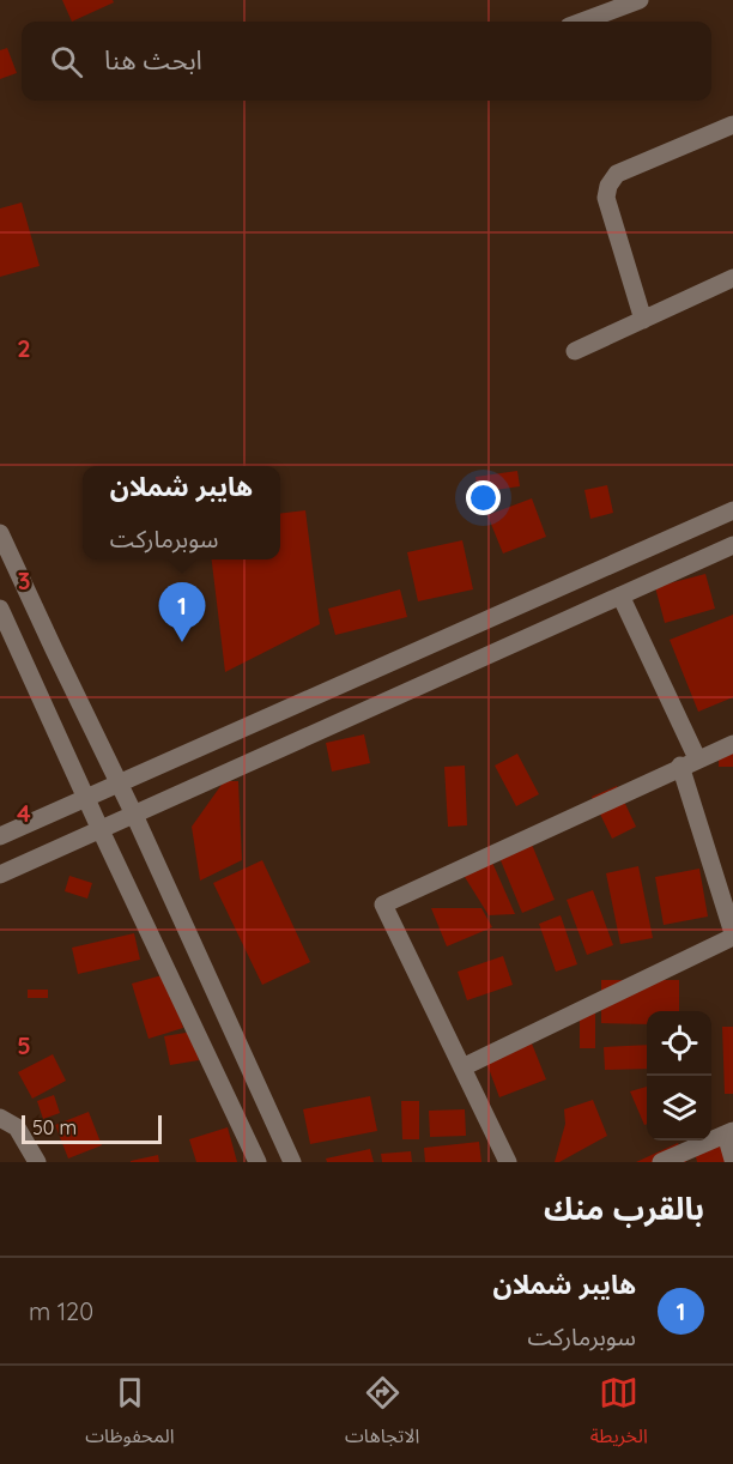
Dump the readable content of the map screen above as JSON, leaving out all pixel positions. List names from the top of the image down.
{
  "scale_bar": "50 m",
  "page": {
    "search": "ابحث هنا",
    "popup": ["هايبر شملان", "سوبرماركت"],
    "pins": "1",
    "scale": "50 m",
    "heading": "بالقرب منك",
    "list": [
      {
        "mark": "1",
        "name": "هايبر شملان",
        "note": "سوبرماركت",
        "value": "120 m"
      }
    ],
    "nav": ["الخريطة", "الاتجاهات", "المحفوظات"]
  },
  "grid": {
    "rows": [
      "2",
      "3",
      "4",
      "5"
    ]
  }
}
